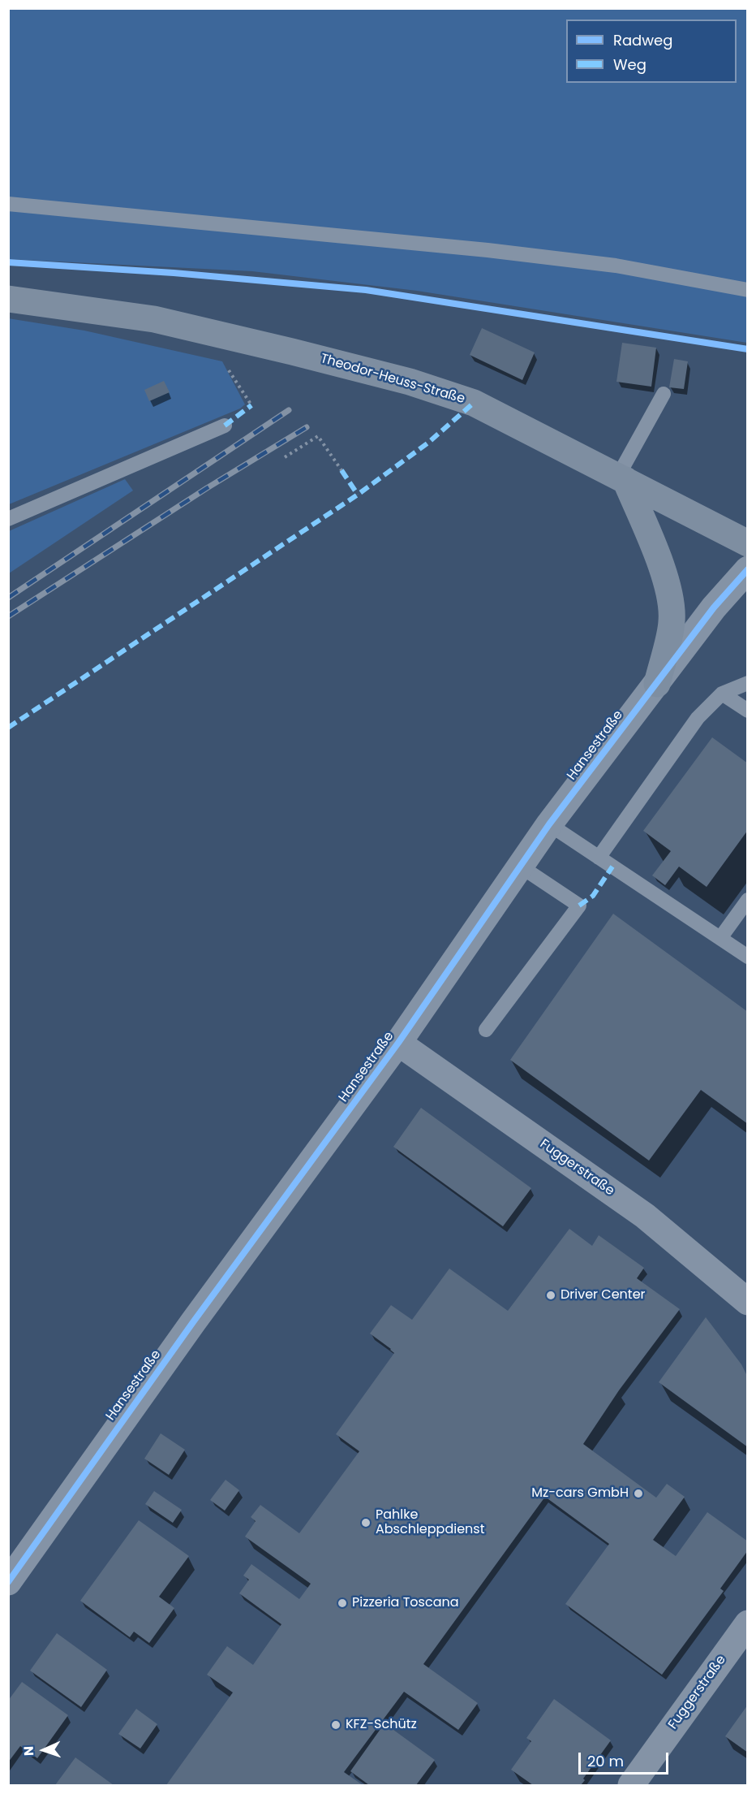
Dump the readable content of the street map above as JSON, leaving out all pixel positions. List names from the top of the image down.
{
  "streets": {
    "main road": ["Theodor-Heuss-Straße"],
    "street": ["Hansestraße", "Fuggerstraße"]
  },
  "crossings": [
    ["Hansestraße", "Fuggerstraße"]
  ],
  "places": [
    "Driver Center",
    "Mz-cars GmbH",
    "Pahlke Abschleppdienst",
    "Pizzeria Toscana",
    "KFZ-Schütz"
  ],
  "legend": ["Radweg", "Weg"],
  "scale_bar": "20 m",
  "north": "left"
}
